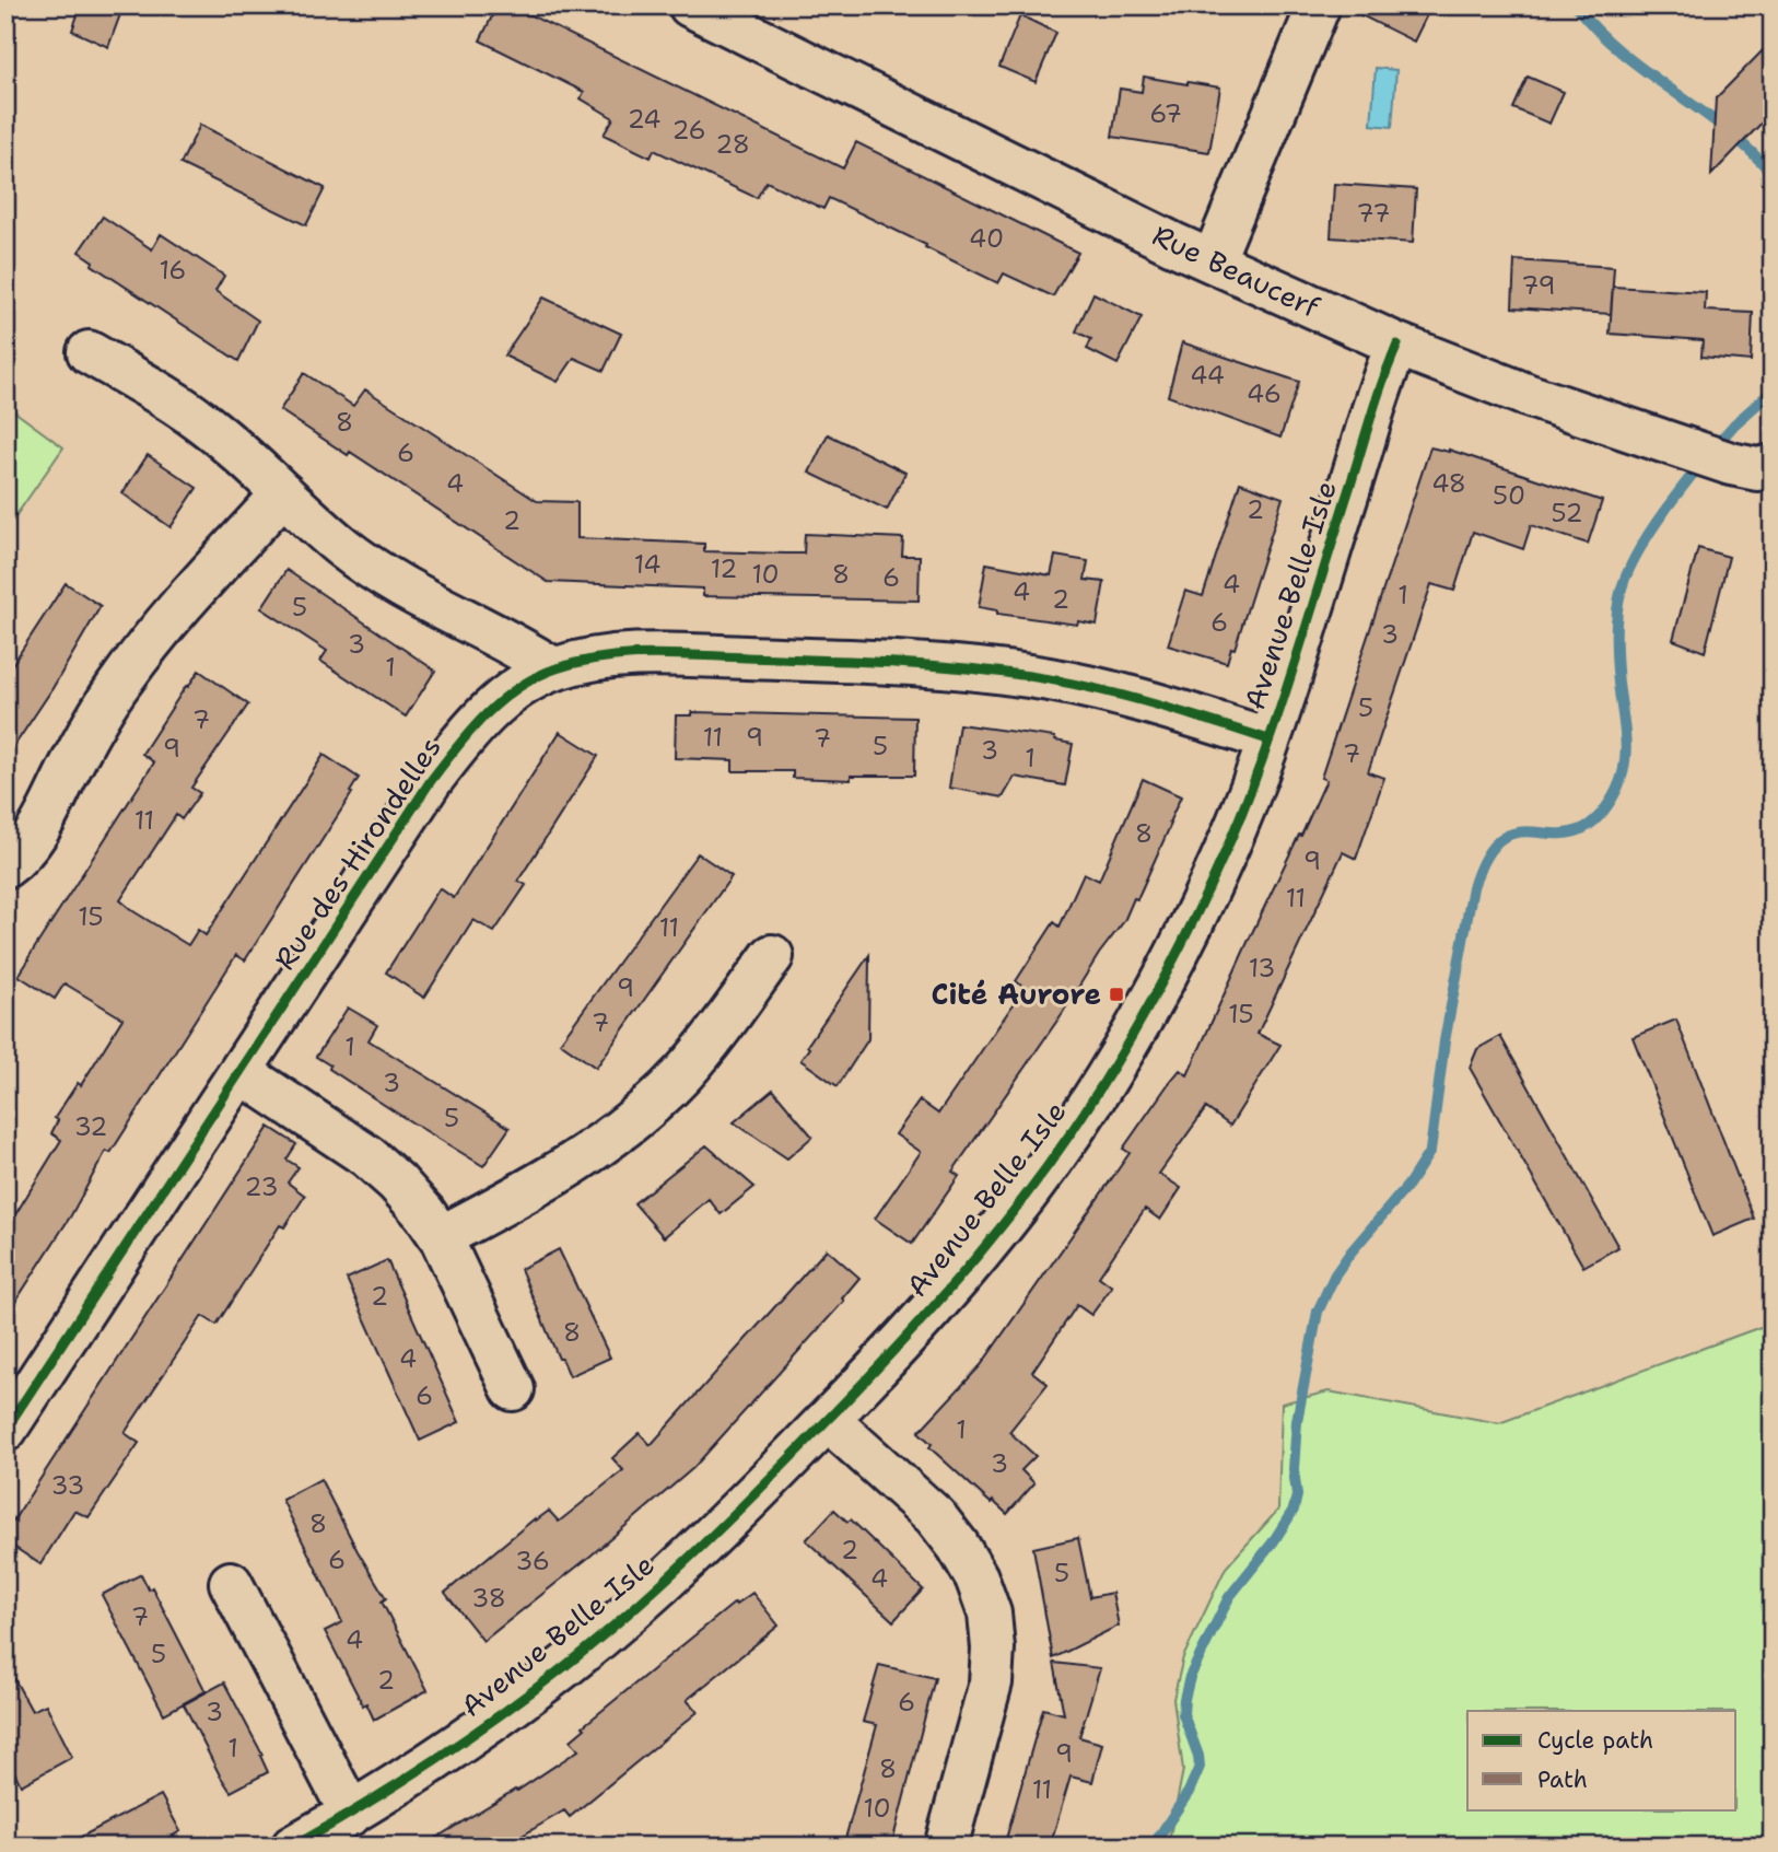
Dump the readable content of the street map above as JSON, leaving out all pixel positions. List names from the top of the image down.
{
  "streets": {
    "street": ["Rue Beaucerf", "Avenue Belle Isle", "Rue des Hirondelles"]
  },
  "crossings": [
    ["Rue Beaucerf", "Avenue Belle Isle"],
    ["Avenue Belle Isle", "Rue des Hirondelles"]
  ],
  "places": {
    "transit": ["Cité Aurore"]
  },
  "house_numbers": [
    "67",
    "24",
    "26",
    "28",
    "77",
    "40",
    "16",
    "79",
    "44",
    "46",
    "8",
    "6",
    "4",
    "48",
    "50",
    "2",
    "52",
    "2",
    "14",
    "12",
    "10",
    "8",
    "6",
    "4",
    "4",
    "1",
    "2",
    "5",
    "6",
    "3",
    "3",
    "1",
    "5",
    "7",
    "11",
    "9",
    "7",
    "5",
    "9",
    "3",
    "7",
    "1",
    "11",
    "8",
    "9",
    "11",
    "15",
    "11",
    "13",
    "9",
    "15",
    "7",
    "1",
    "3",
    "5",
    "32",
    "23",
    "2",
    "8",
    "4",
    "6",
    "1",
    "3",
    "33",
    "8",
    "2",
    "6",
    "36",
    "5",
    "4",
    "38",
    "7",
    "4",
    "5",
    "2",
    "6",
    "3",
    "1",
    "9",
    "8",
    "11",
    "10"
  ],
  "legend": ["Cycle path", "Path"]
}
